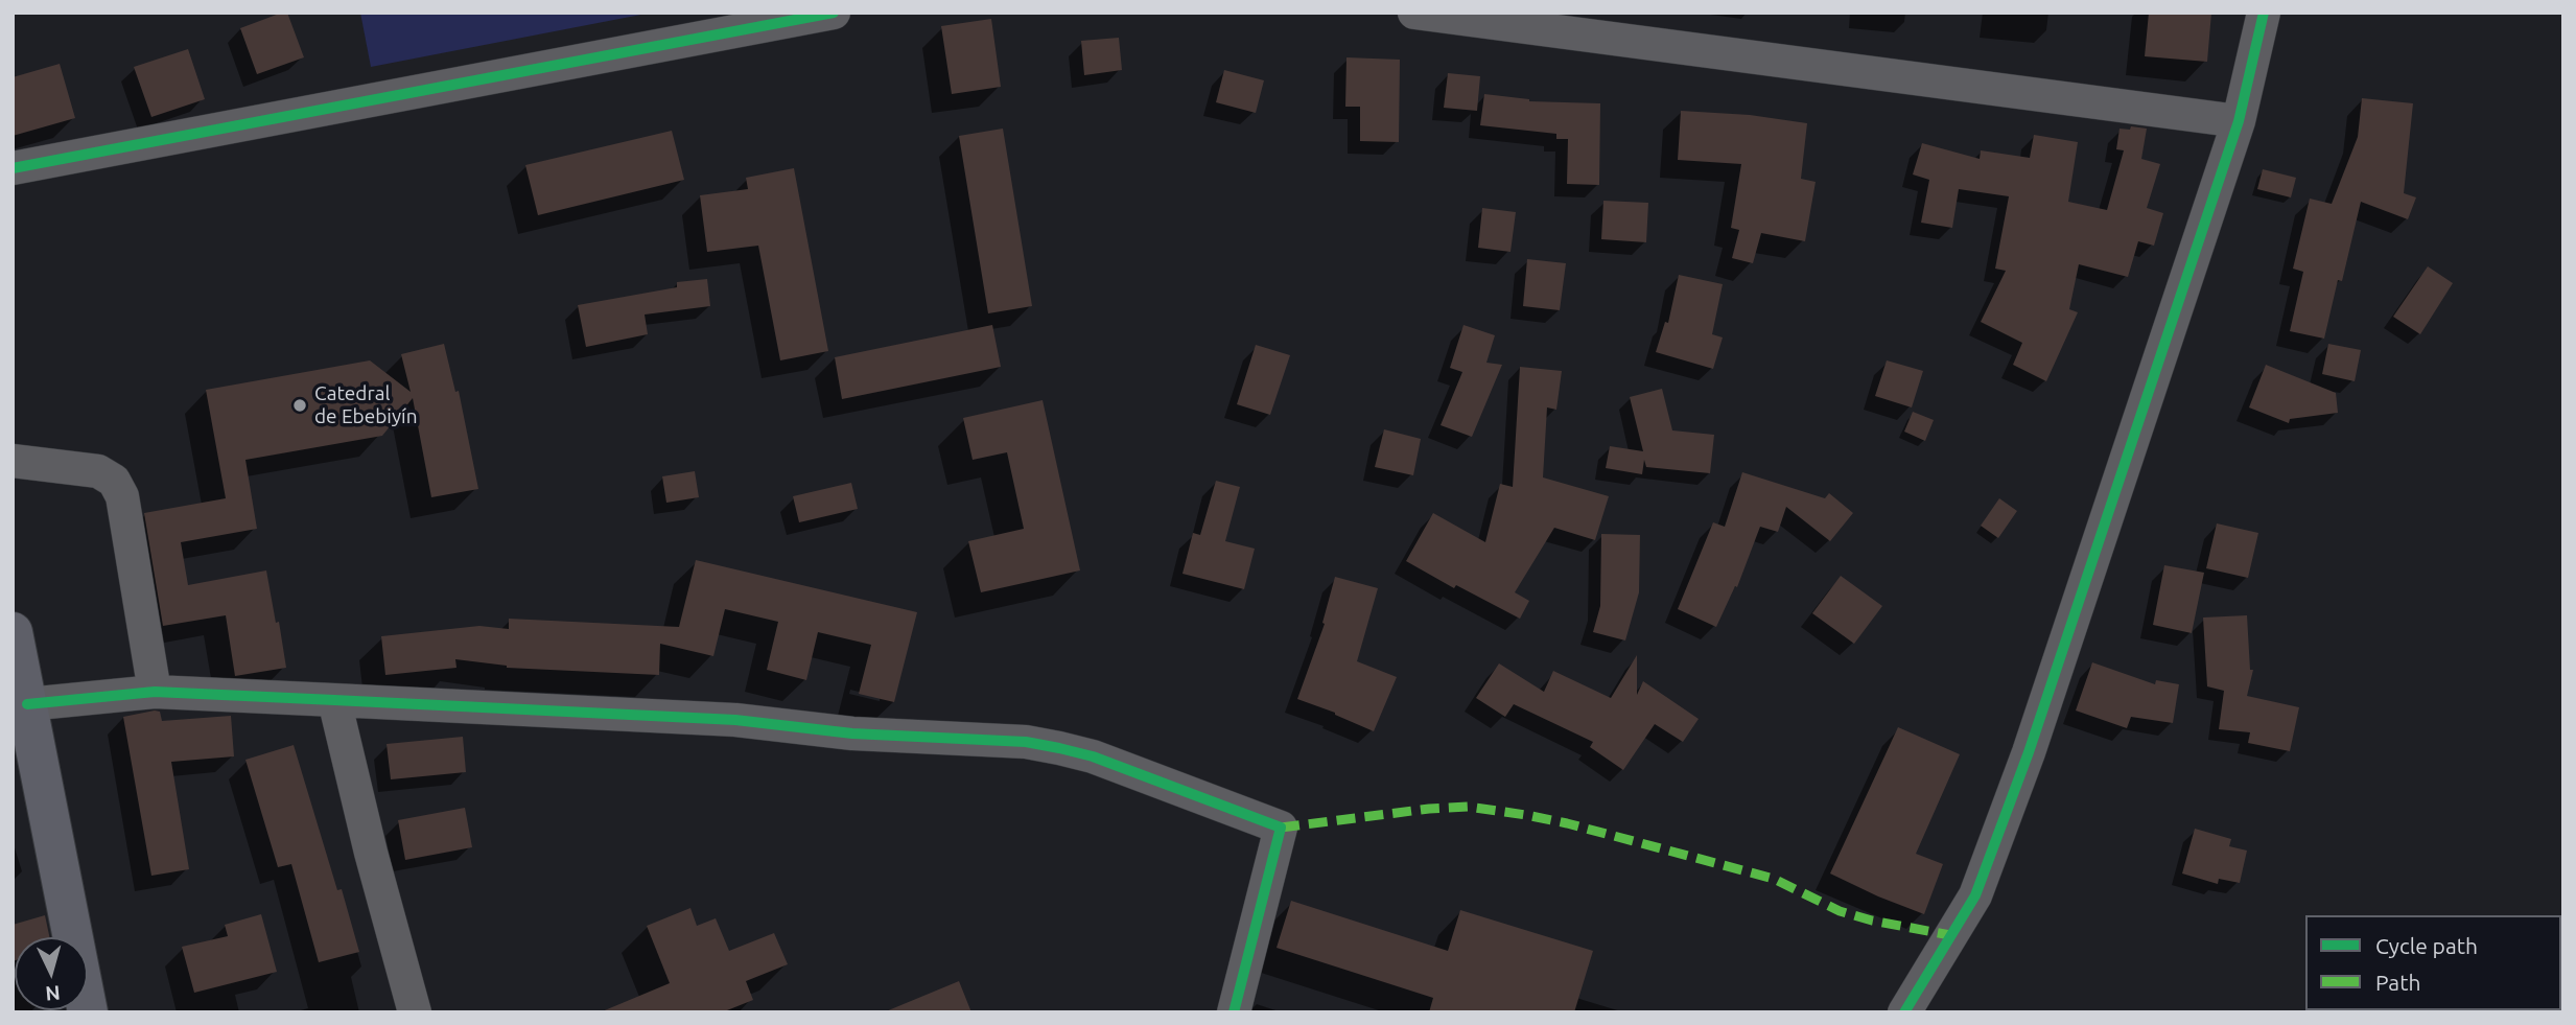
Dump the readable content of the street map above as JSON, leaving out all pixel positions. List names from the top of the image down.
{
  "places": ["Catedral de Ebebiyín"],
  "legend": ["Cycle path", "Path"],
  "north": "bottom"
}
